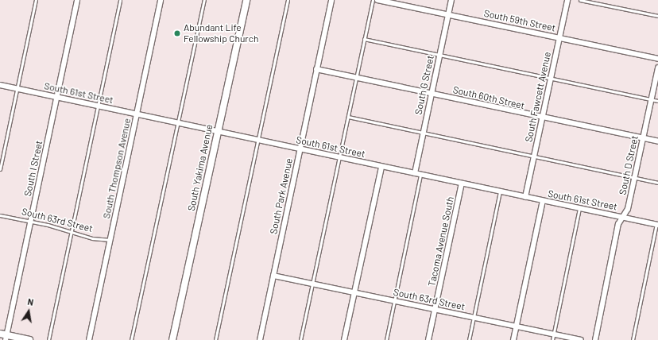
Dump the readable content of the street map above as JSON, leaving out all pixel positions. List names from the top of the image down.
{
  "streets": {
    "main road": ["South Yakima Avenue"],
    "street": [
      "South 59th Street",
      "South G Street",
      "South 61st Street",
      "South Fawcett Avenue",
      "South 60th Street",
      "South D Street",
      "South I Street",
      "South Thompson Avenue",
      "South Park Avenue",
      "South 63rd Street",
      "Tacoma Avenue South"
    ]
  },
  "crossings": [
    ["South 59th Street", "South G Street"],
    ["South 59th Street", "South Fawcett Avenue"],
    ["South G Street", "South 61st Street"],
    ["South G Street", "South 60th Street"],
    ["South 61st Street", "South Fawcett Avenue"],
    ["South 61st Street", "South D Street"],
    ["South 61st Street", "South Yakima Avenue"],
    ["South 61st Street", "South I Street"],
    ["South 61st Street", "South Thompson Avenue"],
    ["South 61st Street", "South Park Avenue"],
    ["South 61st Street", "Tacoma Avenue South"],
    ["South Fawcett Avenue", "South 60th Street"],
    ["South 60th Street", "South D Street"],
    ["South 60th Street", "South Park Avenue"],
    ["South I Street", "South 63rd Street"],
    ["South Thompson Avenue", "South 63rd Street"],
    ["South Park Avenue", "South 63rd Street"],
    ["South 63rd Street", "Tacoma Avenue South"]
  ],
  "places": ["Abundant Life Fellowship Church"],
  "north": "top"
}
